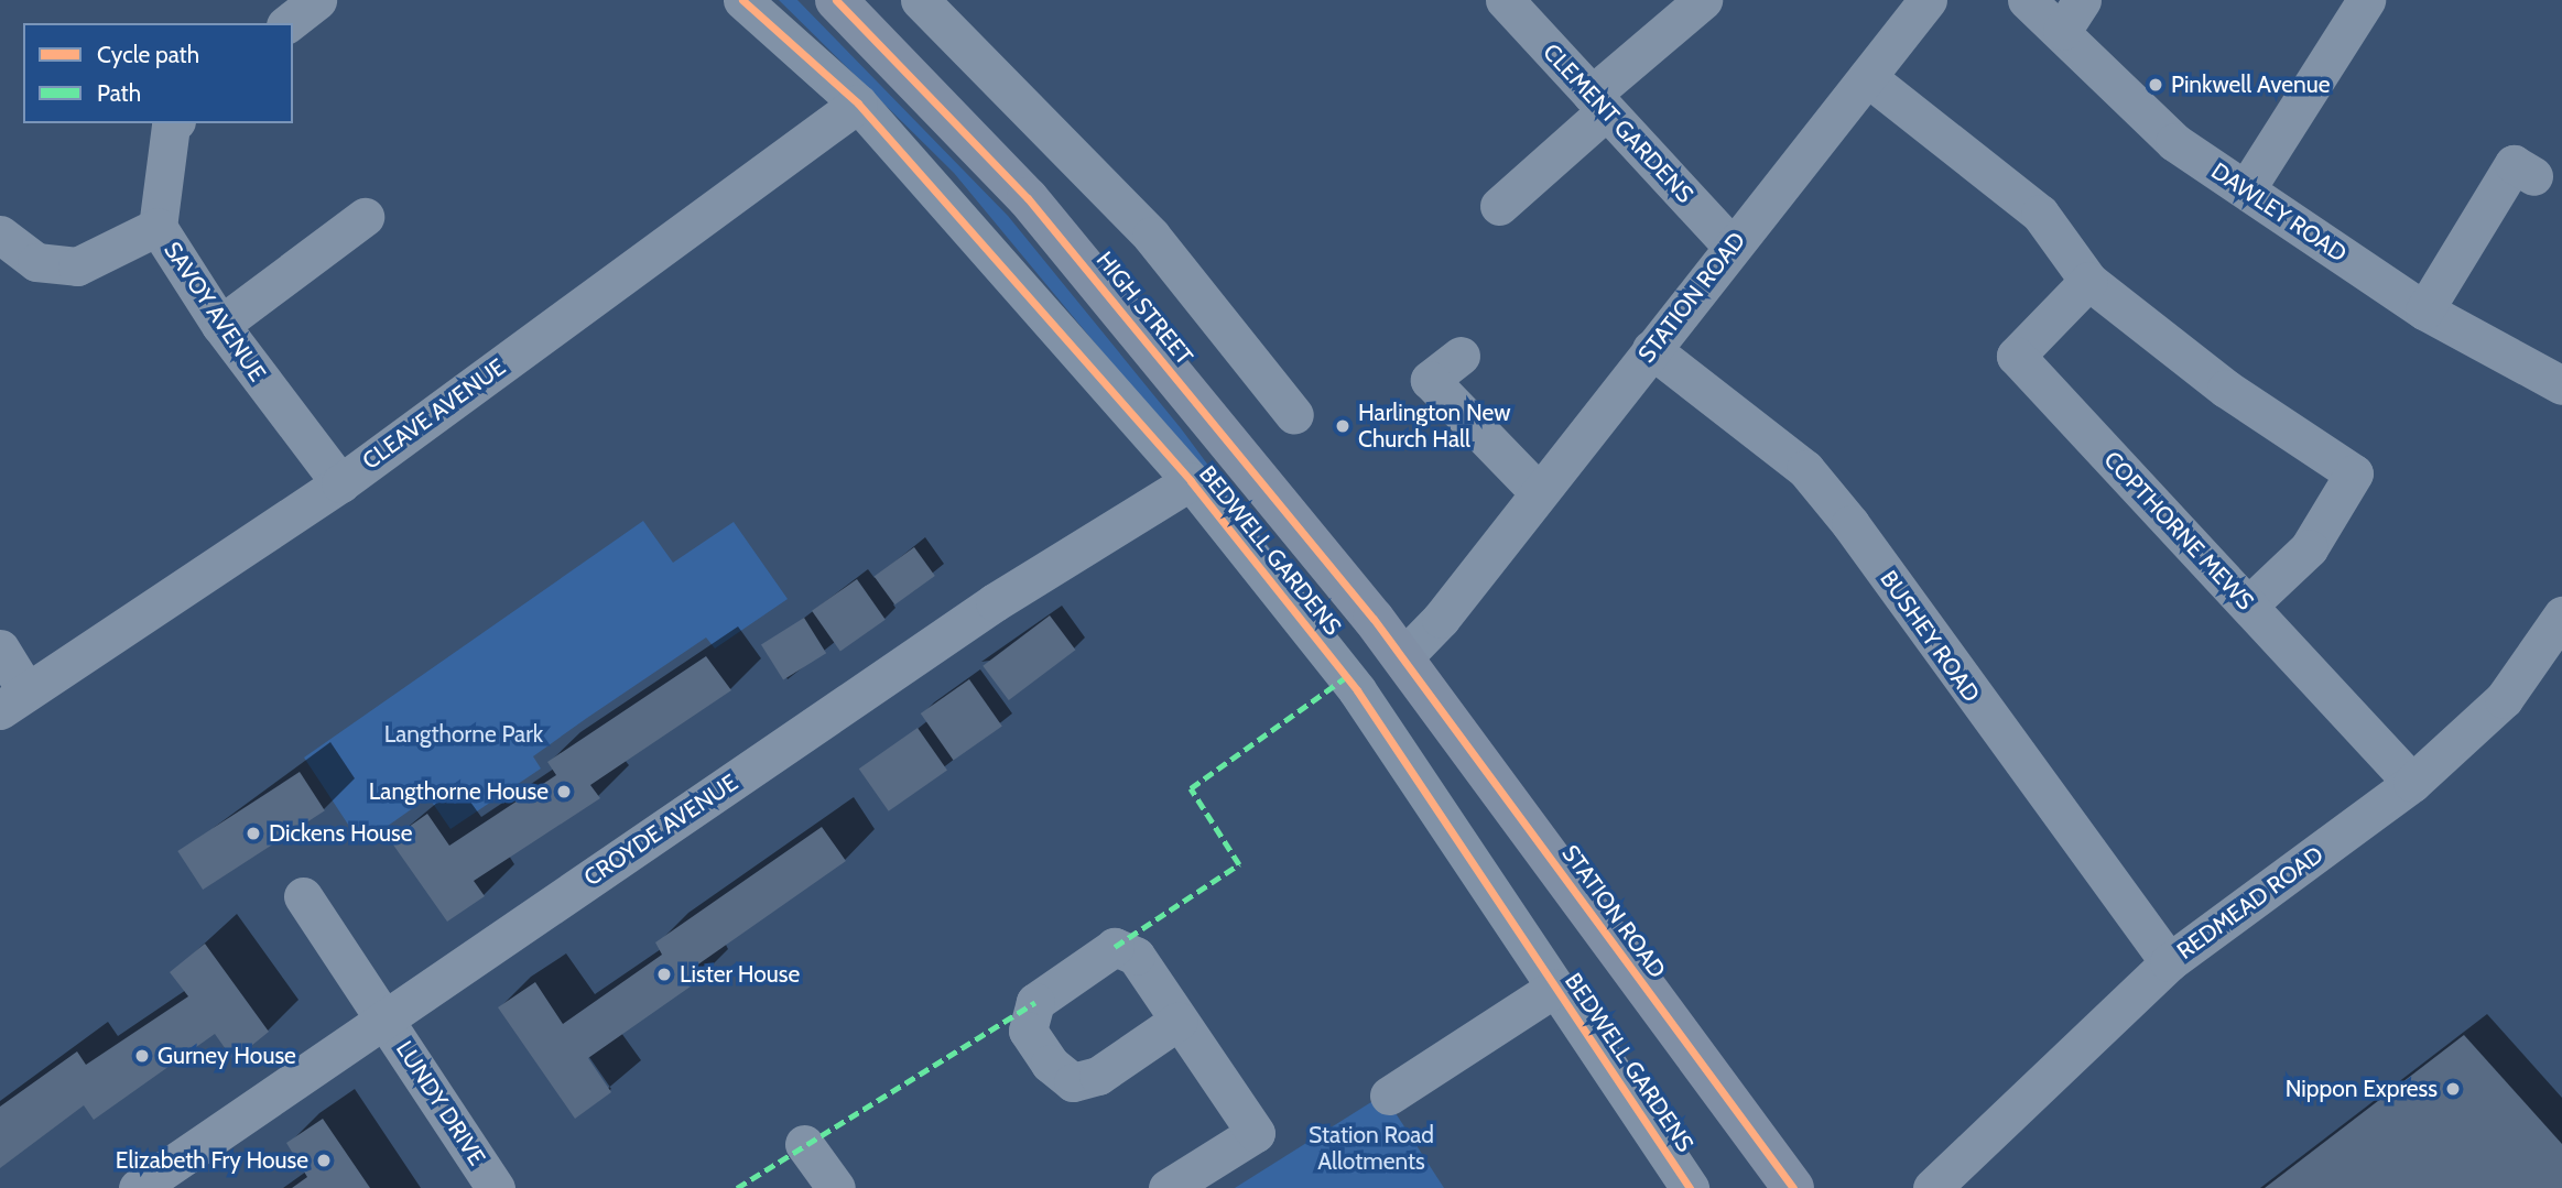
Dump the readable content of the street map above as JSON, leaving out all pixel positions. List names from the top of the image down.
{
  "streets": {
    "main road": ["STATION ROAD", "HIGH STREET"],
    "street": [
      "CLEMENT GARDENS",
      "DAWLEY ROAD",
      "SAVOY AVENUE",
      "CLEAVE AVENUE",
      "COPTHORNE MEWS",
      "BEDWELL GARDENS",
      "BUSHEY ROAD",
      "CROYDE AVENUE",
      "REDMEAD ROAD",
      "LUNDY DRIVE"
    ]
  },
  "crossings": [
    ["CLEMENT GARDENS", "STATION ROAD"],
    ["STATION ROAD", "HIGH STREET"],
    ["STATION ROAD", "BUSHEY ROAD"],
    ["SAVOY AVENUE", "CLEAVE AVENUE"],
    ["CLEAVE AVENUE", "BEDWELL GARDENS"],
    ["COPTHORNE MEWS", "REDMEAD ROAD"],
    ["BEDWELL GARDENS", "CROYDE AVENUE"],
    ["BUSHEY ROAD", "REDMEAD ROAD"],
    ["CROYDE AVENUE", "LUNDY DRIVE"]
  ],
  "parks": ["Langthorne Park", "Station Road Allotments"],
  "places": [
    "Pinkwell Avenue",
    "Harlington New Church Hall",
    "Langthorne House",
    "Dickens House",
    "Lister House",
    "Gurney House",
    "Nippon Express",
    "Elizabeth Fry House"
  ],
  "legend": ["Cycle path", "Path"]
}
